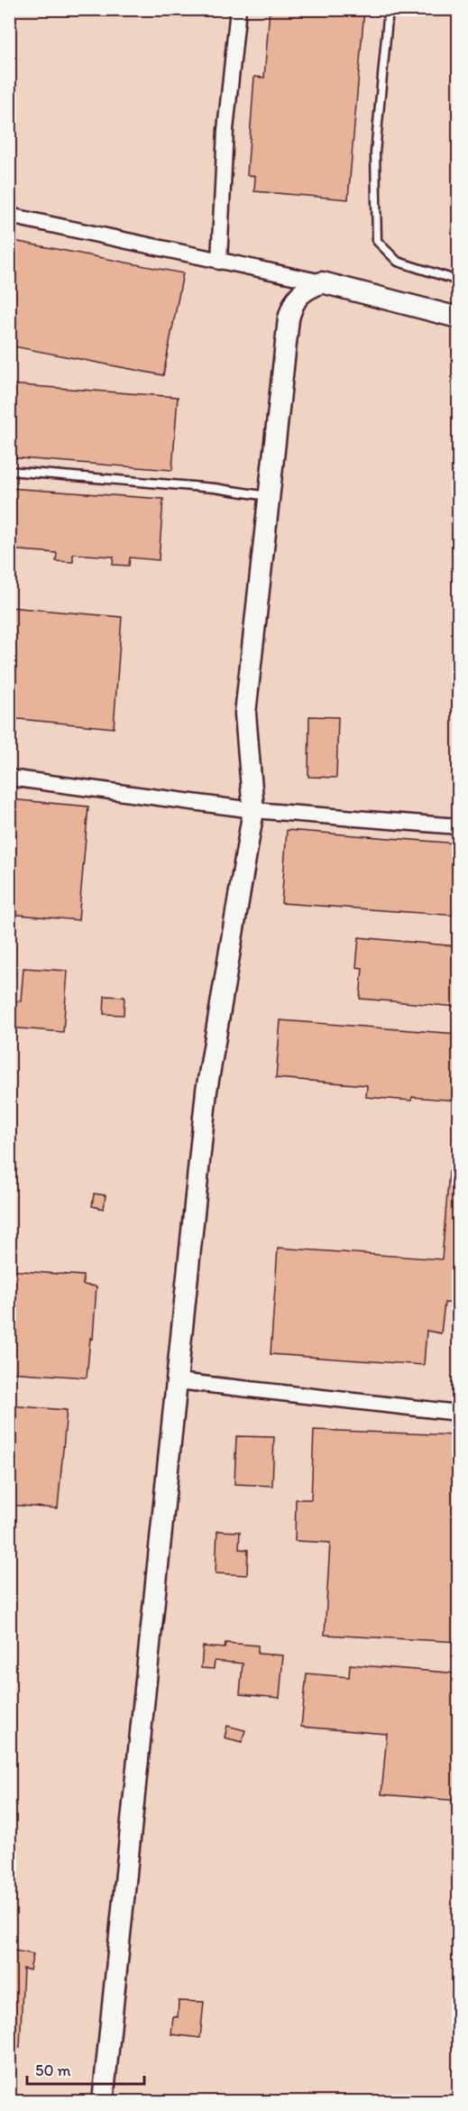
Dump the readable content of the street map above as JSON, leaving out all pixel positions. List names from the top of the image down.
{
  "scale_bar": "50 m"
}
